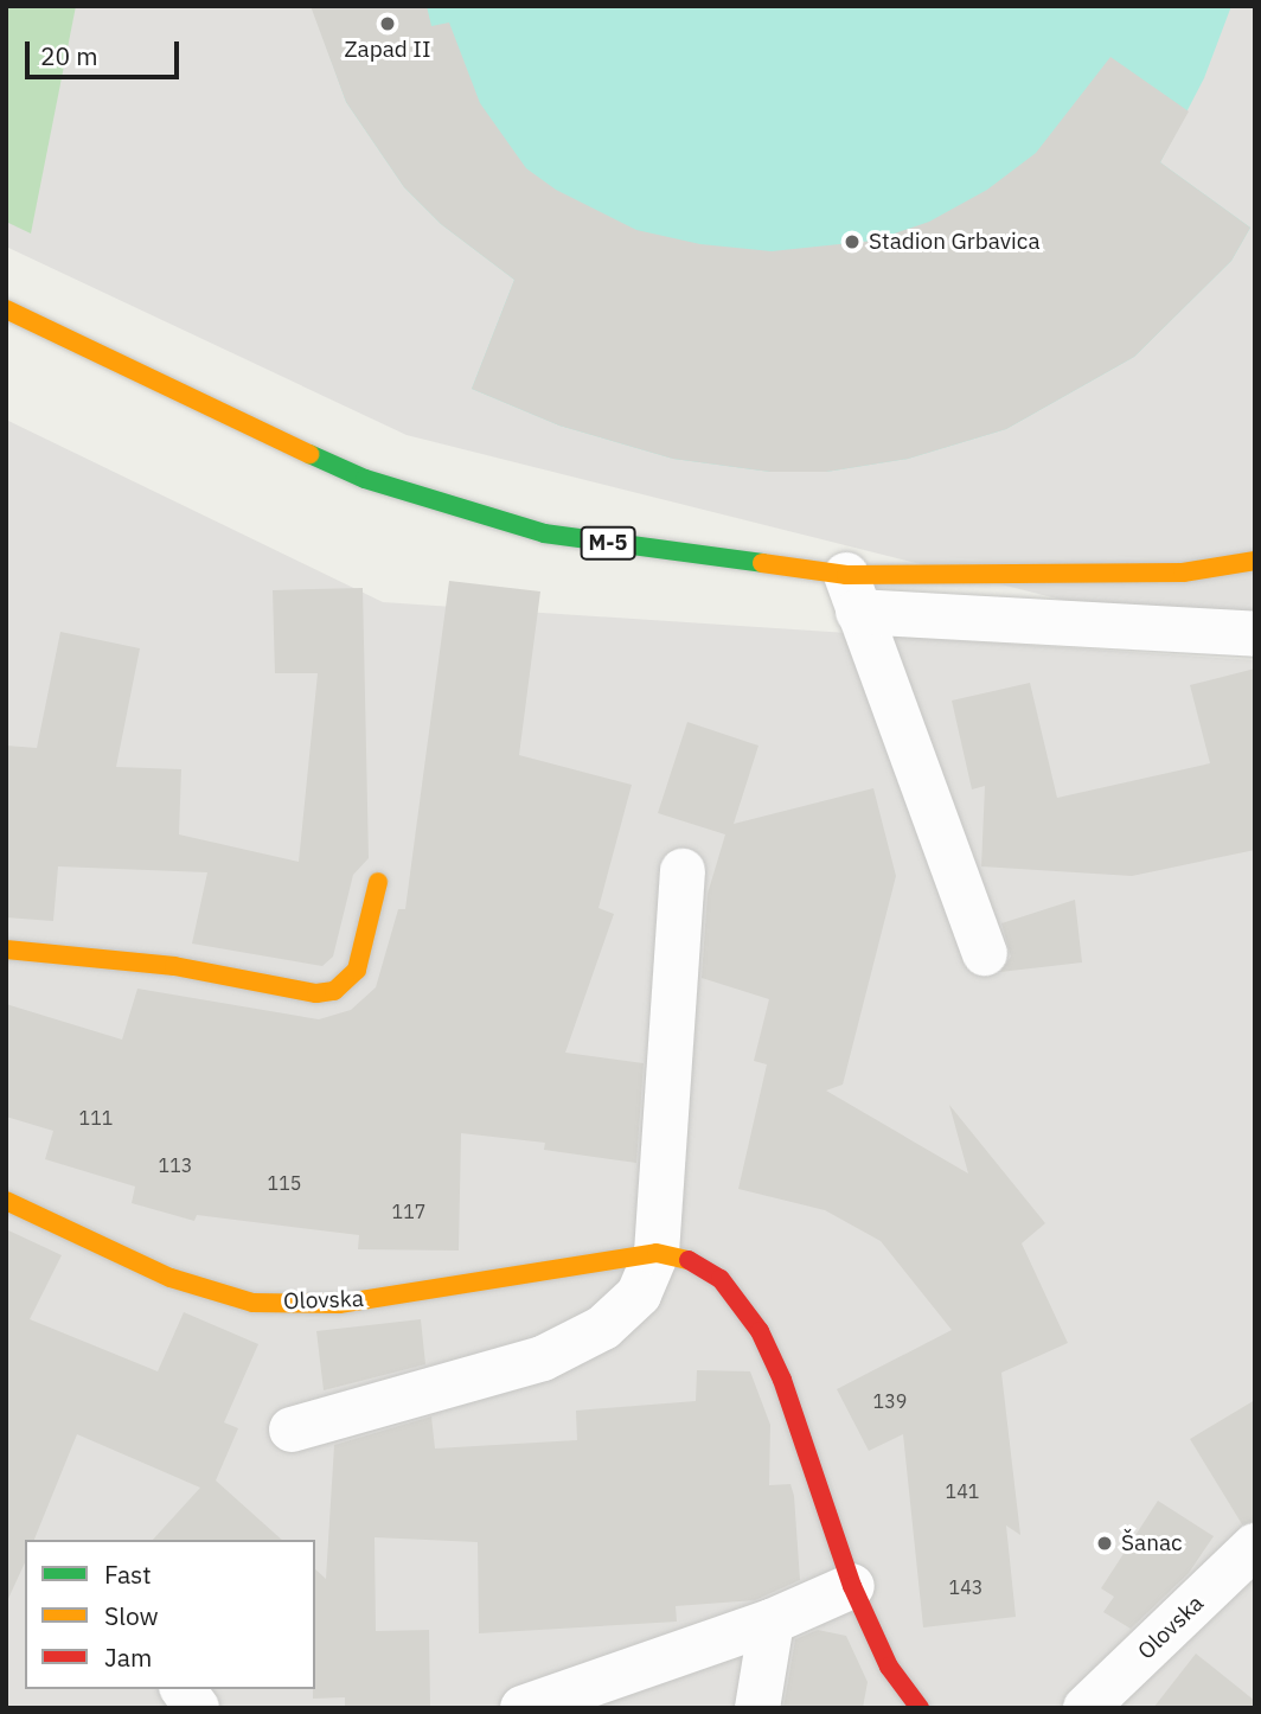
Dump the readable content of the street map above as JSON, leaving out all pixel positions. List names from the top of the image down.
{
  "streets": {
    "street": ["M-5", "Olovska"]
  },
  "places": ["Zapad II", "Stadion Grbavica", "Šanac"],
  "house_numbers": [
    "111",
    "113",
    "115",
    "117",
    "139",
    "141",
    "143"
  ],
  "legend": ["Fast", "Slow", "Jam"],
  "scale_bar": "20 m"
}
